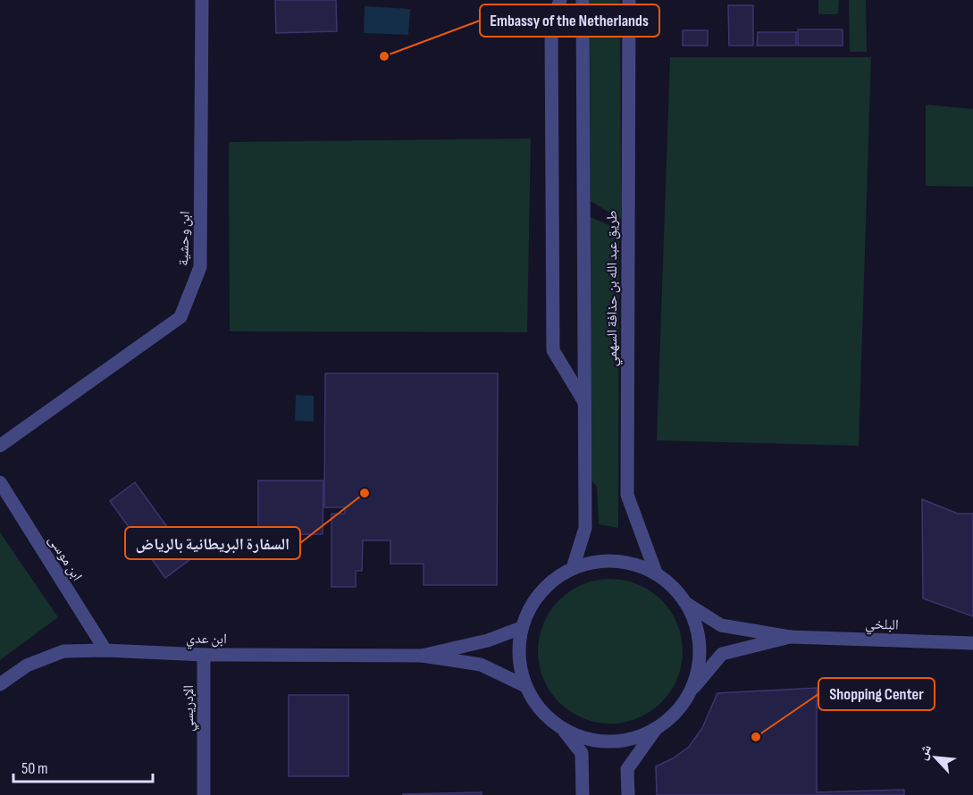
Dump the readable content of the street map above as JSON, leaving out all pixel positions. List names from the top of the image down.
{
  "streets": {
    "street": [
      "ابن وحشية",
      "طريق عبد الله بن حذافة السهمي",
      "ابن موسى",
      "البلخي",
      "ابن عدي",
      "الإدريسي"
    ]
  },
  "crossings": [
    ["ابن موسى", "ابن عدي"],
    ["ابن عدي", "الإدريسي"]
  ],
  "places": ["Embassy of the Netherlands", "السفارة البريطانية بالرياض", "Shopping Center"],
  "scale_bar": "50 m",
  "north": "top left"
}
